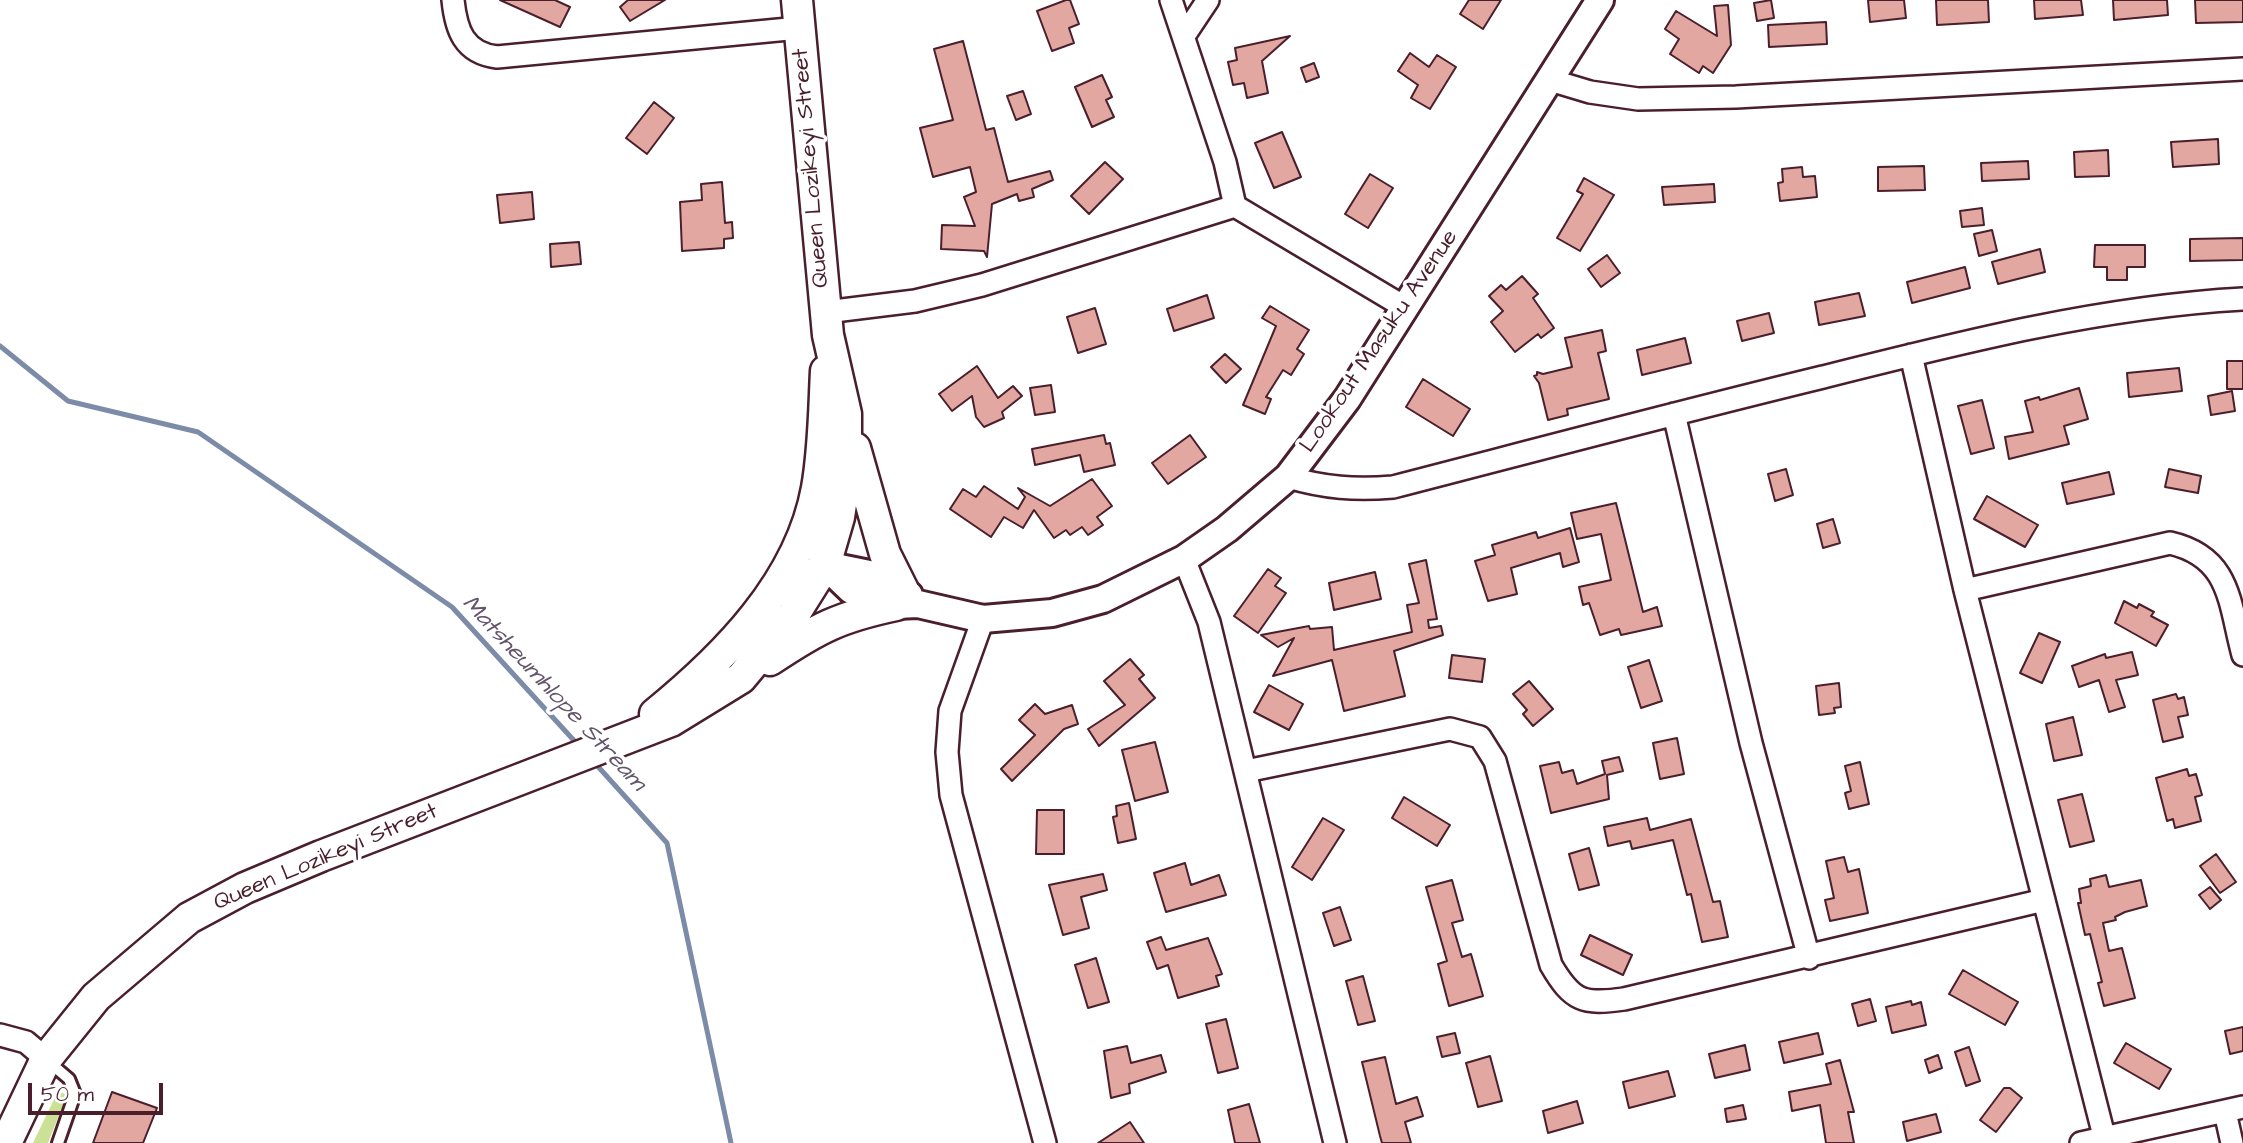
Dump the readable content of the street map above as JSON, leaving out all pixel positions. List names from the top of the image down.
{
  "streets": {
    "main road": ["Queen Lozikeyi Street"],
    "street": ["Lookout Masuku Avenue"]
  },
  "crossings": [
    ["Queen Lozikeyi Street", "Lookout Masuku Avenue"]
  ],
  "water": ["Matsheumhlope Stream"],
  "scale_bar": "50 m"
}
